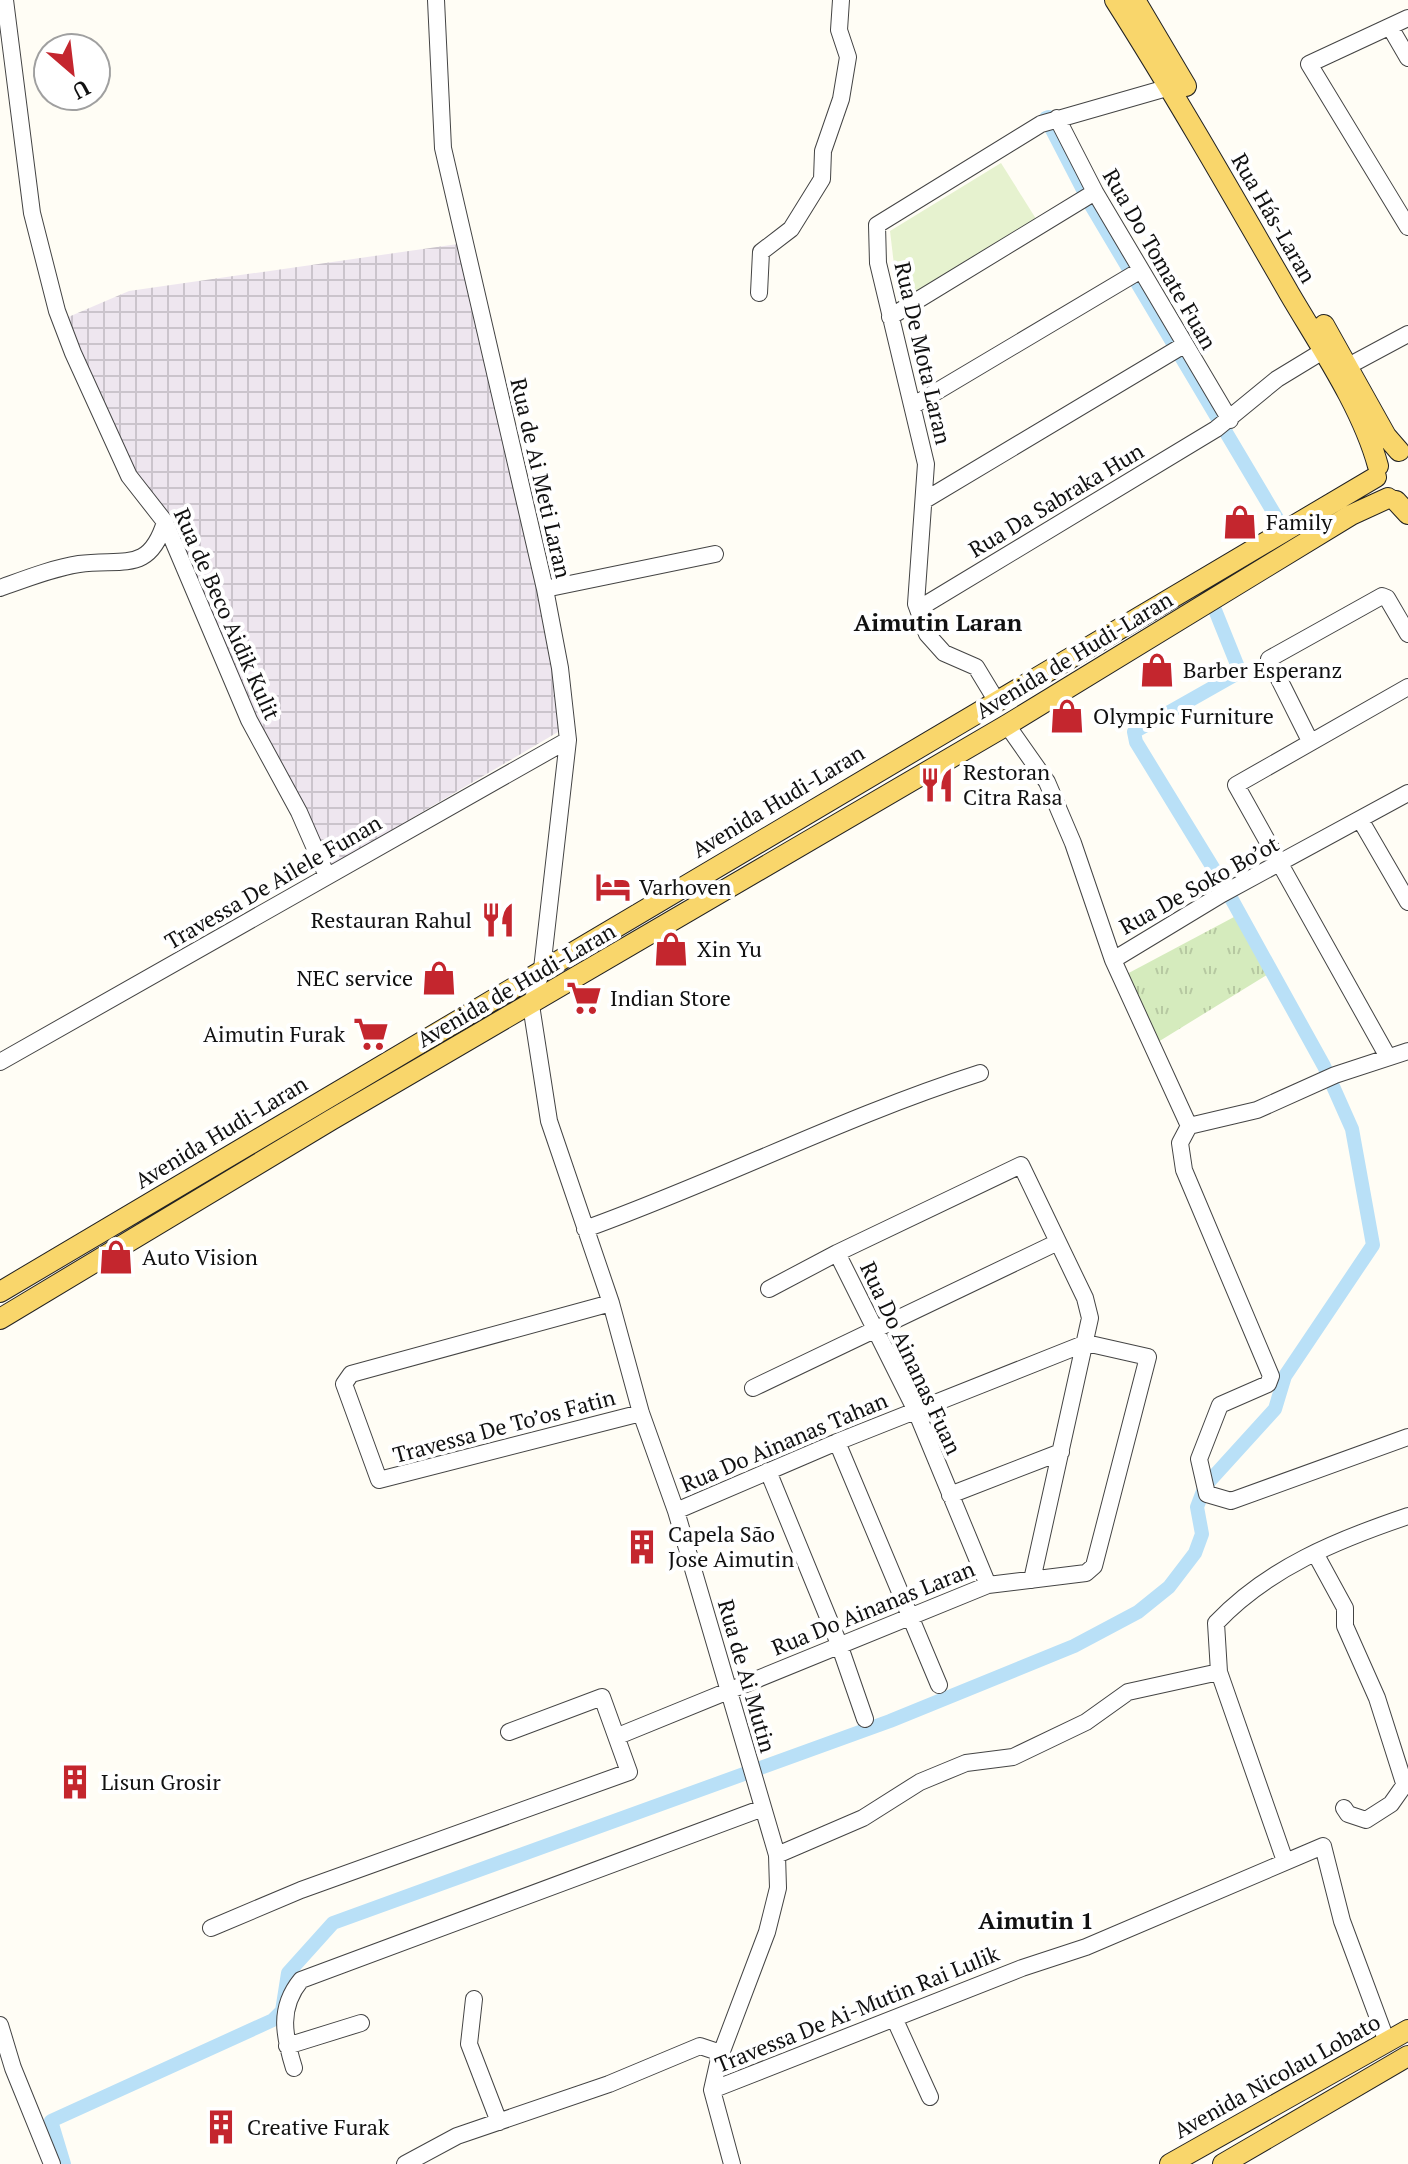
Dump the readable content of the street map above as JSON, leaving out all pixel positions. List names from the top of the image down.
{
  "streets": {
    "main road": [
      "Rua Hás-Laran",
      "Avenida de Hudi-Laran",
      "Avenida Hudi-Laran",
      "Avenida Nicolau Lobato"
    ],
    "street": [
      "Rua Do Tomate Fuan",
      "Rua De Mota Laran",
      "Rua de Ai Meti Laran",
      "Rua Da Sabraka Hun",
      "Rua de Beco Aidik Kulit",
      "Travessa De Ailele Funan",
      "Rua De Soko Bo’ot",
      "Rua Do Ainanas Fuan",
      "Travessa De To’os Fatin",
      "Rua Do Ainanas Tahan",
      "Rua Do Ainanas Laran",
      "Rua de Ai Mutin",
      "Travessa De Ai-Mutin Rai Lulik"
    ]
  },
  "crossings": [
    ["Rua Hás-Laran", "Rua De Mota Laran"],
    ["Rua Hás-Laran", "Rua Da Sabraka Hun"],
    ["Rua Hás-Laran", "Avenida de Hudi-Laran"],
    ["Rua Hás-Laran", "Avenida Hudi-Laran"],
    ["Rua Do Tomate Fuan", "Rua De Mota Laran"],
    ["Rua Do Tomate Fuan", "Rua Da Sabraka Hun"],
    ["Rua De Mota Laran", "Rua Da Sabraka Hun"],
    ["Rua de Ai Meti Laran", "Avenida Hudi-Laran"],
    ["Rua de Ai Meti Laran", "Travessa De Ailele Funan"],
    ["Rua de Ai Meti Laran", "Rua de Ai Mutin"],
    ["Rua de Beco Aidik Kulit", "Travessa De Ailele Funan"],
    ["Avenida de Hudi-Laran", "Rua De Soko Bo’ot"],
    ["Avenida de Hudi-Laran", "Rua de Ai Mutin"],
    ["Avenida Hudi-Laran", "Rua de Ai Mutin"],
    ["Rua Do Ainanas Fuan", "Rua Do Ainanas Tahan"],
    ["Rua Do Ainanas Fuan", "Rua Do Ainanas Laran"],
    ["Travessa De To’os Fatin", "Rua de Ai Mutin"],
    ["Rua Do Ainanas Tahan", "Rua Do Ainanas Laran"],
    ["Rua Do Ainanas Tahan", "Rua de Ai Mutin"],
    ["Rua Do Ainanas Laran", "Rua de Ai Mutin"],
    ["Rua de Ai Mutin", "Travessa De Ai-Mutin Rai Lulik"],
    ["Travessa De Ai-Mutin Rai Lulik", "Avenida Nicolau Lobato"]
  ],
  "districts": ["Aimutin Laran", "Aimutin 1"],
  "places": {
    "shop": [
      "Family",
      "Barber Esperanz",
      "Olympic Furniture",
      "Xin Yu",
      "NEC service",
      "Auto Vision"
    ],
    "restaurant": ["Restoran Citra Rasa", "Restauran Rahul"],
    "hotel": ["Varhoven"],
    "supermarket": ["Indian Store", "Aimutin Furak"],
    "building": ["Capela São Jose Aimutin", "Lisun Grosir", "Creative Furak"]
  },
  "north": "bottom right"
}
